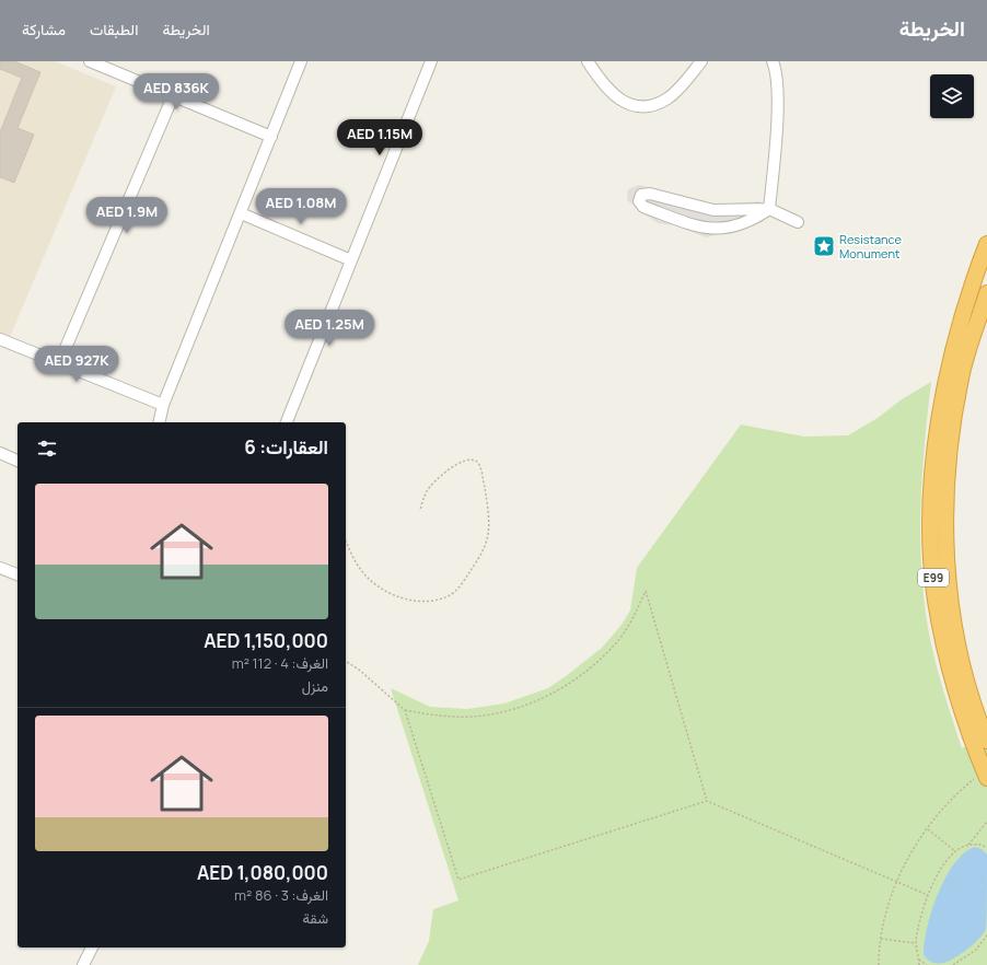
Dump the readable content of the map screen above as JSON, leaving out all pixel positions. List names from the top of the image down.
{
  "streets": {
    "highway": ["E99"]
  },
  "places": {
    "place": ["Resistance Monument"]
  },
  "page": {
    "header": "الخريطة",
    "nav": ["الخريطة", "الطبقات", "مشاركة"],
    "price": [
      "AED 836K",
      "AED 1.15M",
      "AED 1.08M",
      "AED 1.9M",
      "AED 1.25M",
      "AED 927K"
    ],
    "heading": "العقارات: 6",
    "list": [
      {
        "name": "AED 1,150,000",
        "note": "الغرف: 4 · 112 m² · منزل"
      },
      {
        "name": "AED 1,080,000",
        "note": "الغرف: 3 · 86 m² · شقة"
      }
    ]
  }
}
